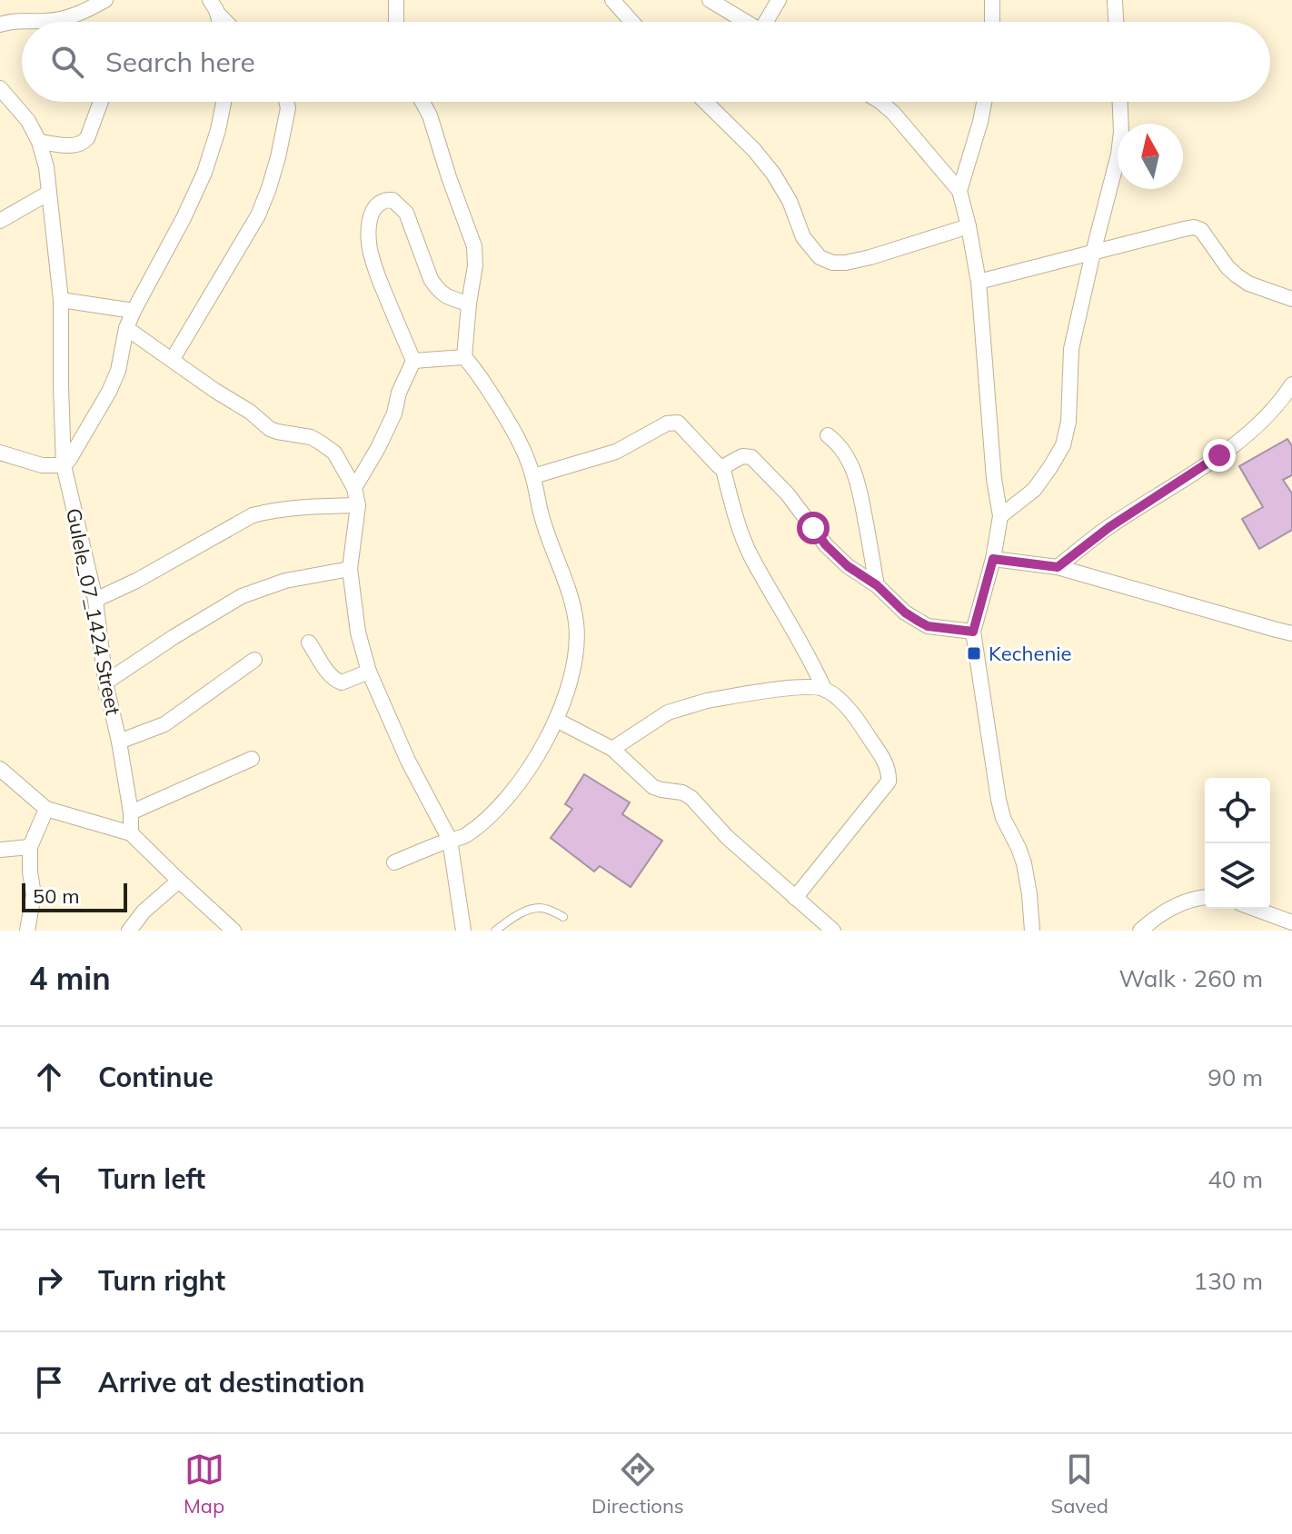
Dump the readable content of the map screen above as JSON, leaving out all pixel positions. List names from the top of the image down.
{
  "streets": {
    "street": ["Gulele_07_1424 Street"]
  },
  "places": {
    "transit": ["Kechenie"]
  },
  "scale_bar": "50 m",
  "north": "top",
  "page": {
    "search": "Search here",
    "scale": "50 m",
    "heading": ["4 min", "Walk · 260 m"],
    "list": [
      ["Continue", "90 m"],
      ["Turn left", "40 m"],
      ["Turn right", "130 m"],
      "Arrive at destination"
    ],
    "nav": ["Map", "Directions", "Saved"]
  }
}
